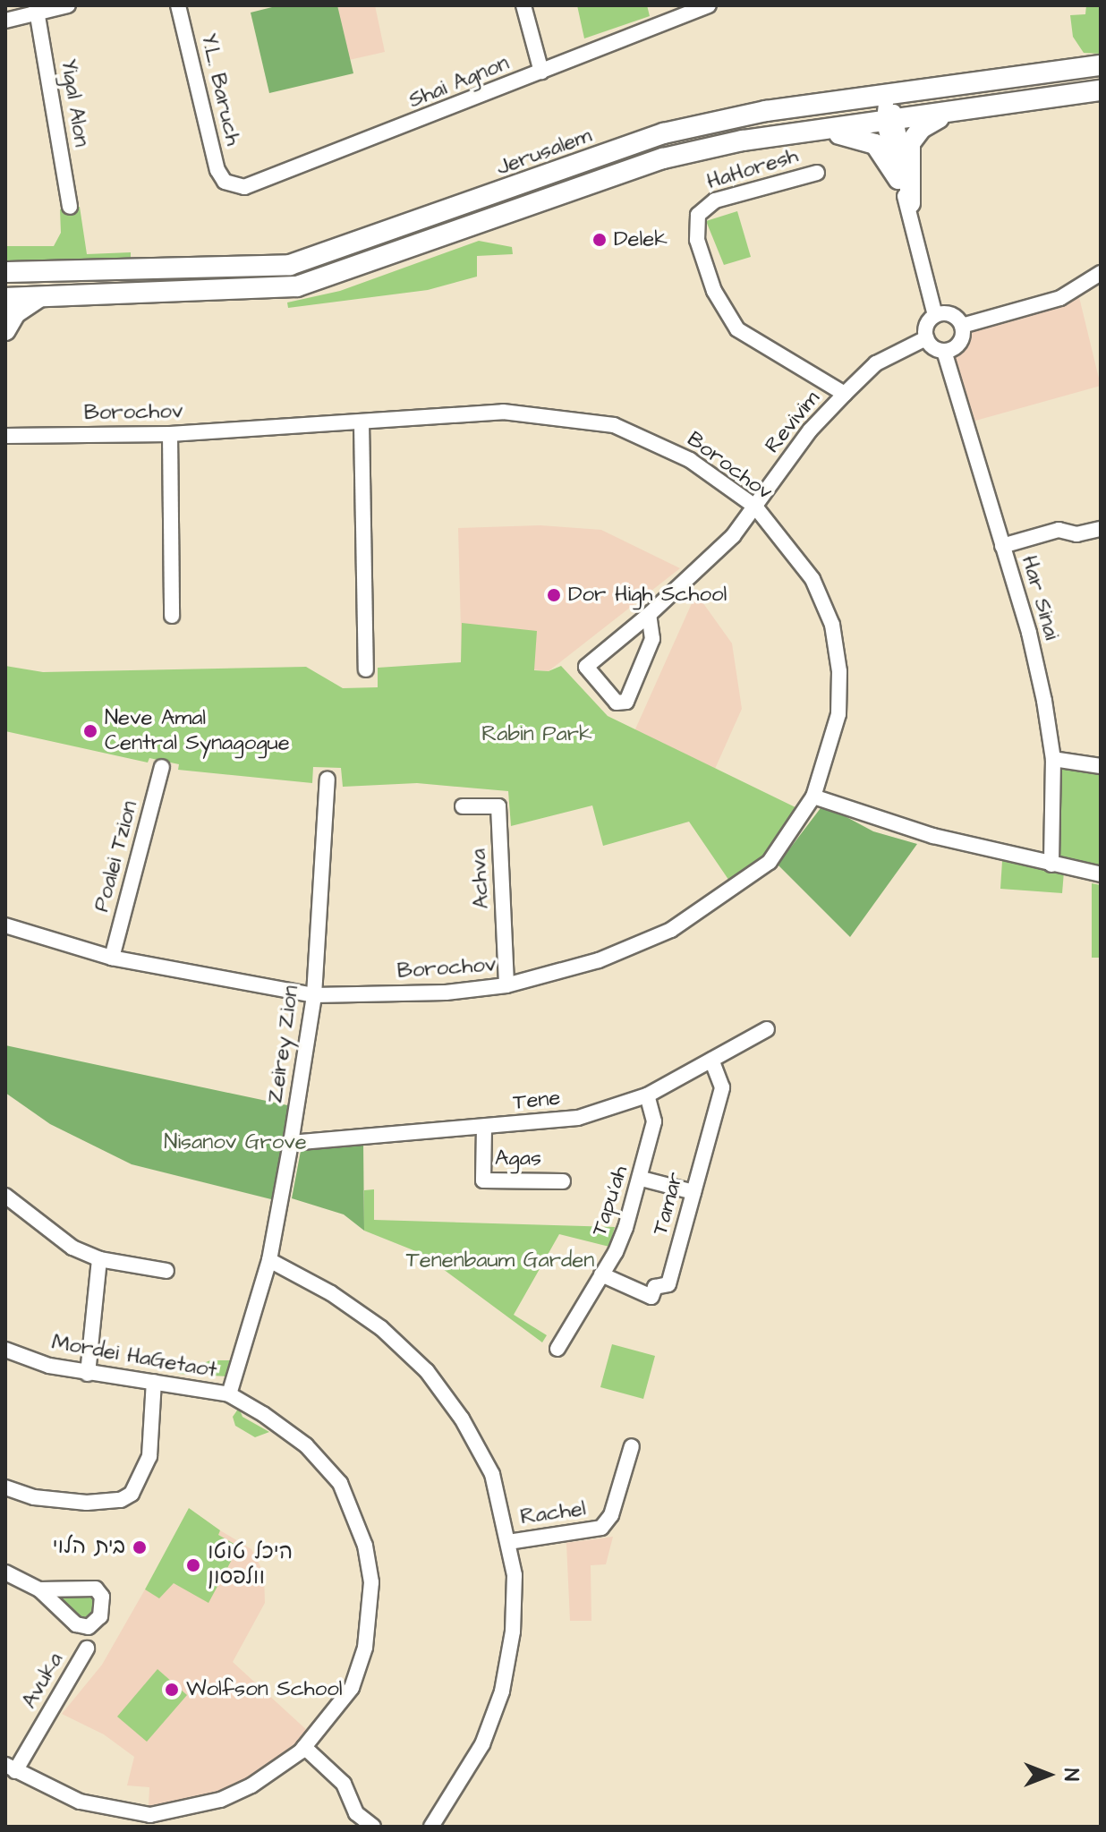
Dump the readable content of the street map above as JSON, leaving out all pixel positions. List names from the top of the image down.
{
  "streets": {
    "main road": ["Jerusalem"],
    "street": [
      "Shai Agnon",
      "Y.L. Baruch",
      "Yigal Alon",
      "HaHoresh",
      "Borochov",
      "Revivim",
      "Har Sinai",
      "Poalei Tzion",
      "Achva",
      "Zeirey Zion",
      "Tene",
      "Agas",
      "Tapu'ah",
      "Tamar",
      "Mordei HaGetaot",
      "Rachel",
      "Avuka"
    ]
  },
  "crossings": [
    ["Shai Agnon", "Y.L. Baruch"],
    ["HaHoresh", "Revivim"],
    ["Borochov", "Revivim"],
    ["Borochov", "Poalei Tzion"],
    ["Borochov", "Achva"],
    ["Borochov", "Zeirey Zion"],
    ["Revivim", "Har Sinai"],
    ["Zeirey Zion", "Tene"],
    ["Zeirey Zion", "Mordei HaGetaot"],
    ["Tene", "Agas"],
    ["Tene", "Tapu'ah"],
    ["Tene", "Tamar"],
    ["Tapu'ah", "Tamar"],
    ["Mordei HaGetaot", "Avuka"]
  ],
  "parks": ["Rabin Park", "Nisanov Grove", "Tenenbaum Garden"],
  "places": [
    "Delek",
    "Dor High School",
    "Neve Amal Central Synagogue",
    "בית הלוי",
    "היכל טוטו וולפסון",
    "Wolfson School"
  ],
  "north": "right"
}
